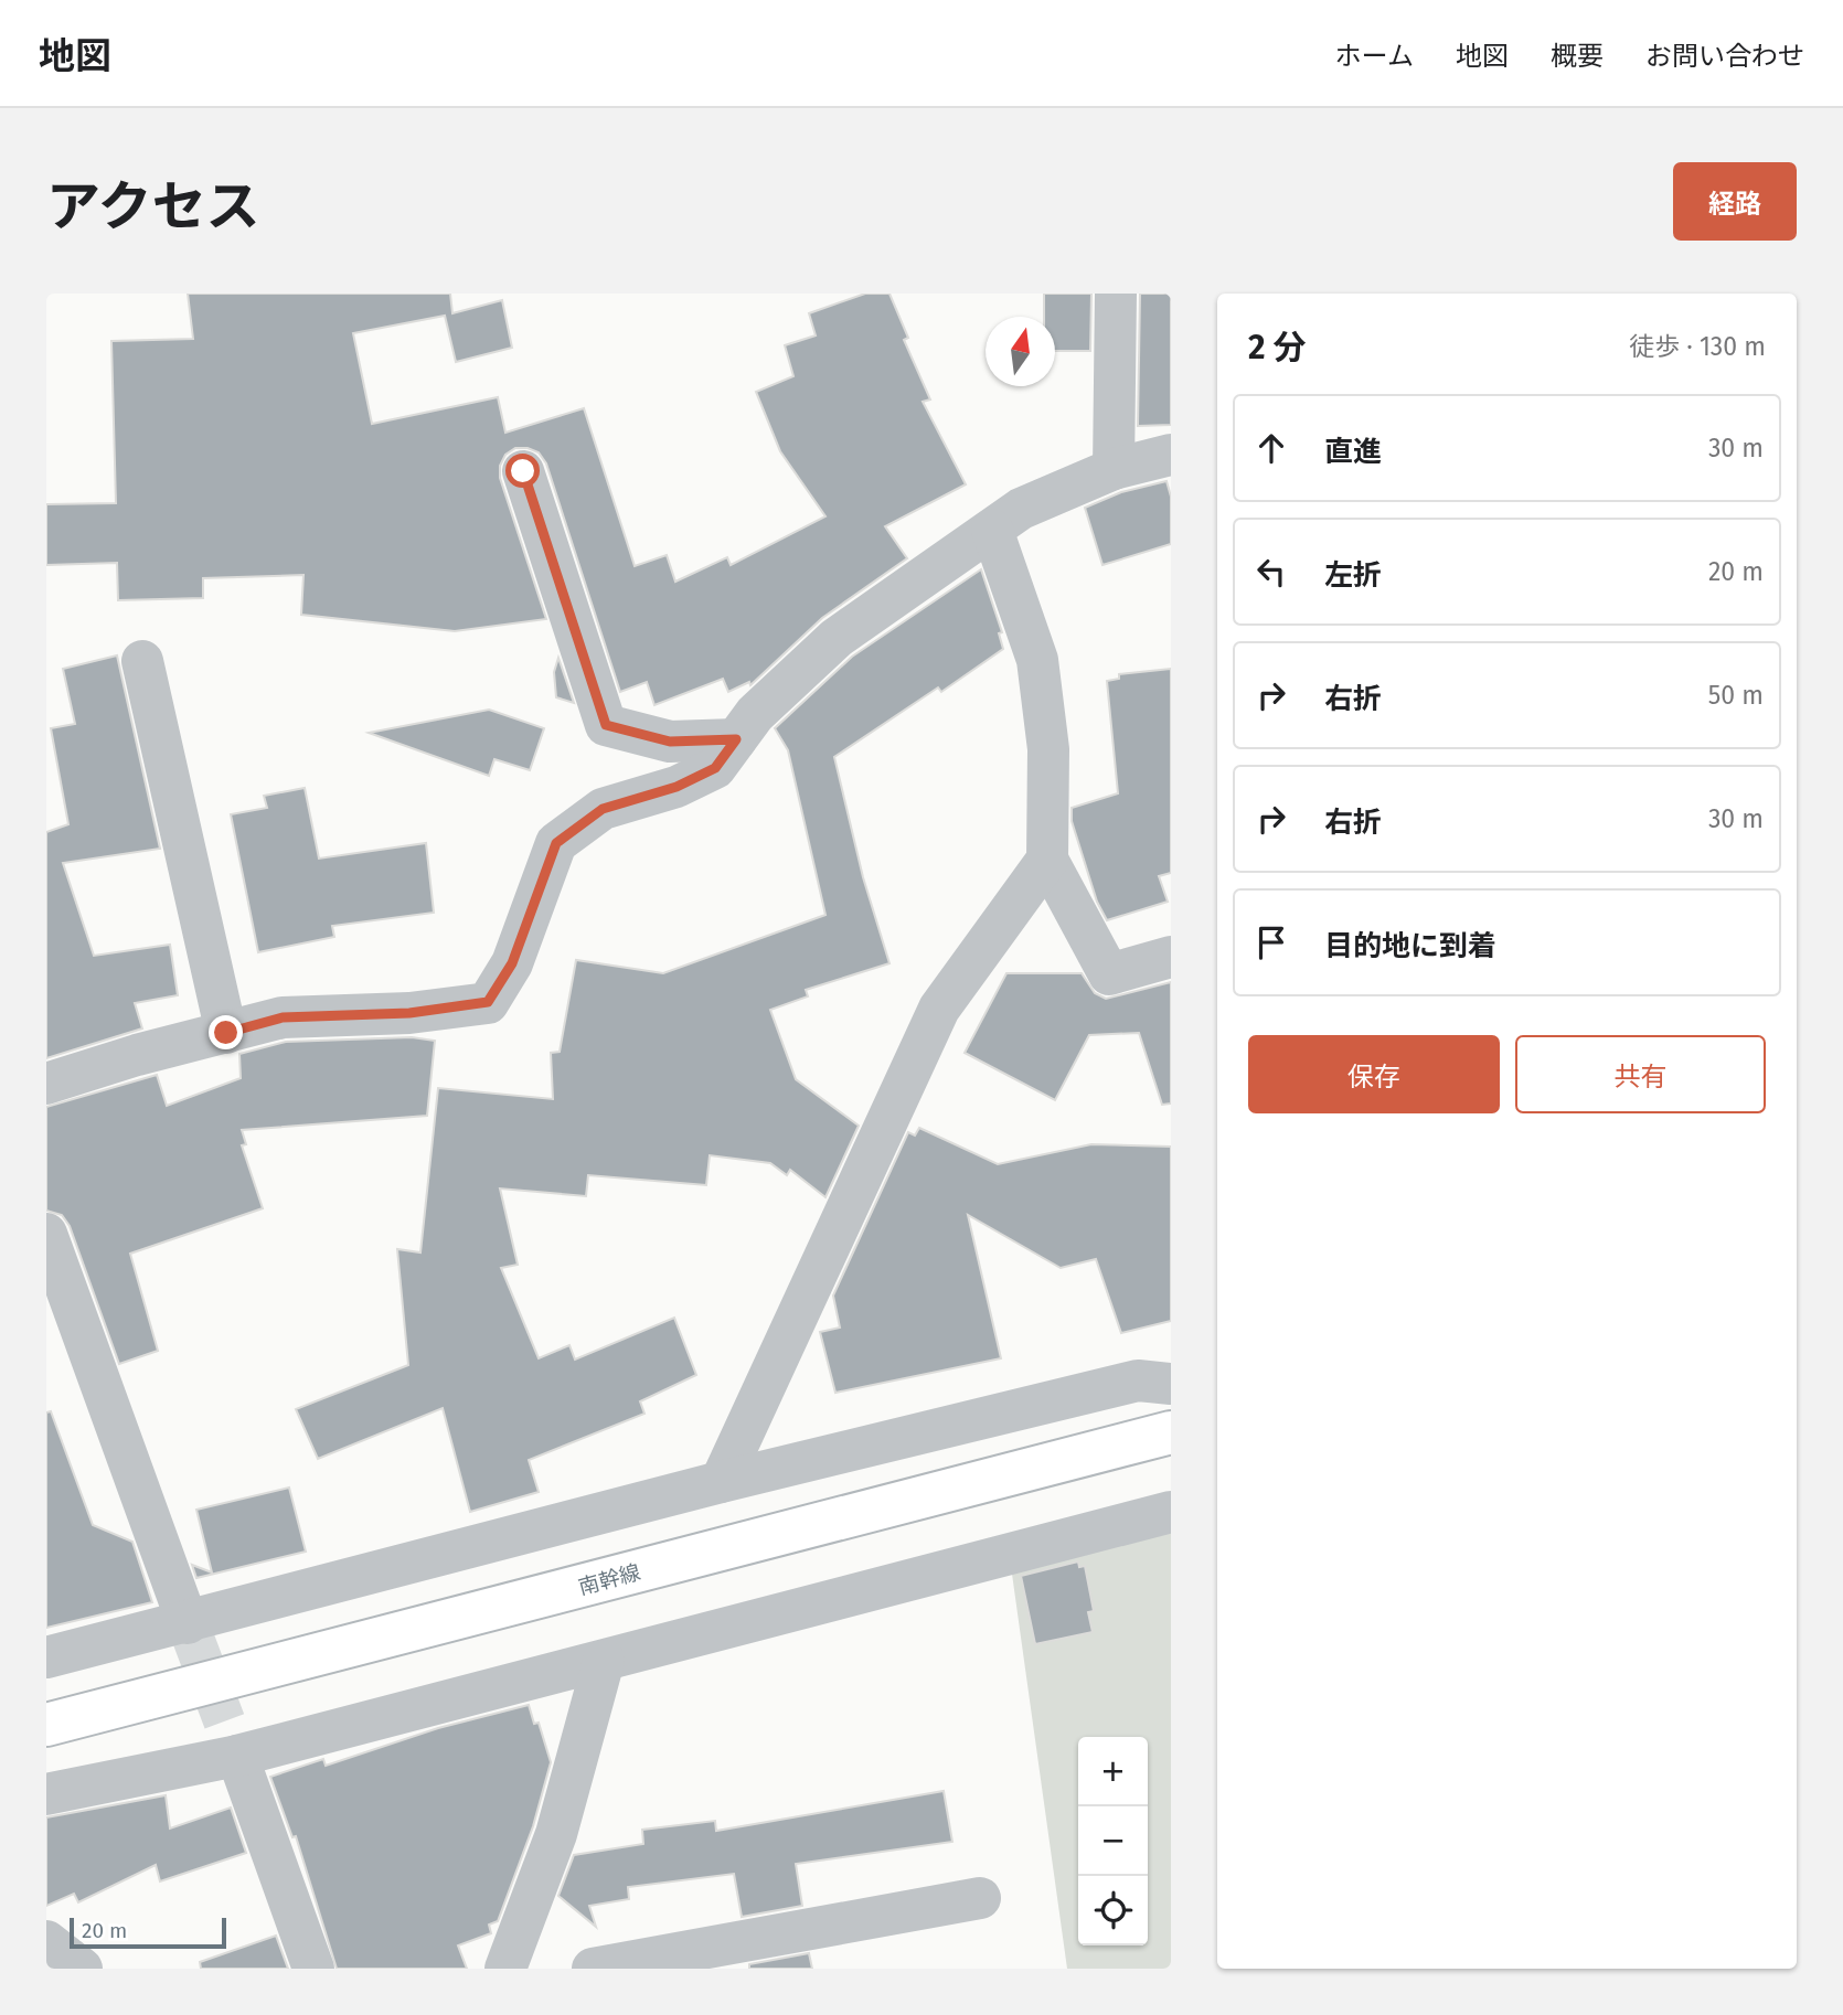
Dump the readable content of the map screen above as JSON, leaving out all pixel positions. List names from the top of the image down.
{
  "streets": {
    "main road": ["南幹線"]
  },
  "scale_bar": "20 m",
  "north": "top",
  "page": {
    "header": "地図",
    "nav": [
      "ホーム",
      "地図",
      "概要",
      "お問い合わせ"
    ],
    "title": "アクセス",
    "buttons": [
      "経路",
      ["保存", "共有"]
    ],
    "heading": ["2 分", "徒歩 · 130 m"],
    "list": [
      ["直進", "30 m"],
      ["左折", "20 m"],
      ["右折", "50 m"],
      ["右折", "30 m"],
      "目的地に到着"
    ],
    "map_buttons": ["+", "−"],
    "scale": "20 m"
  }
}
